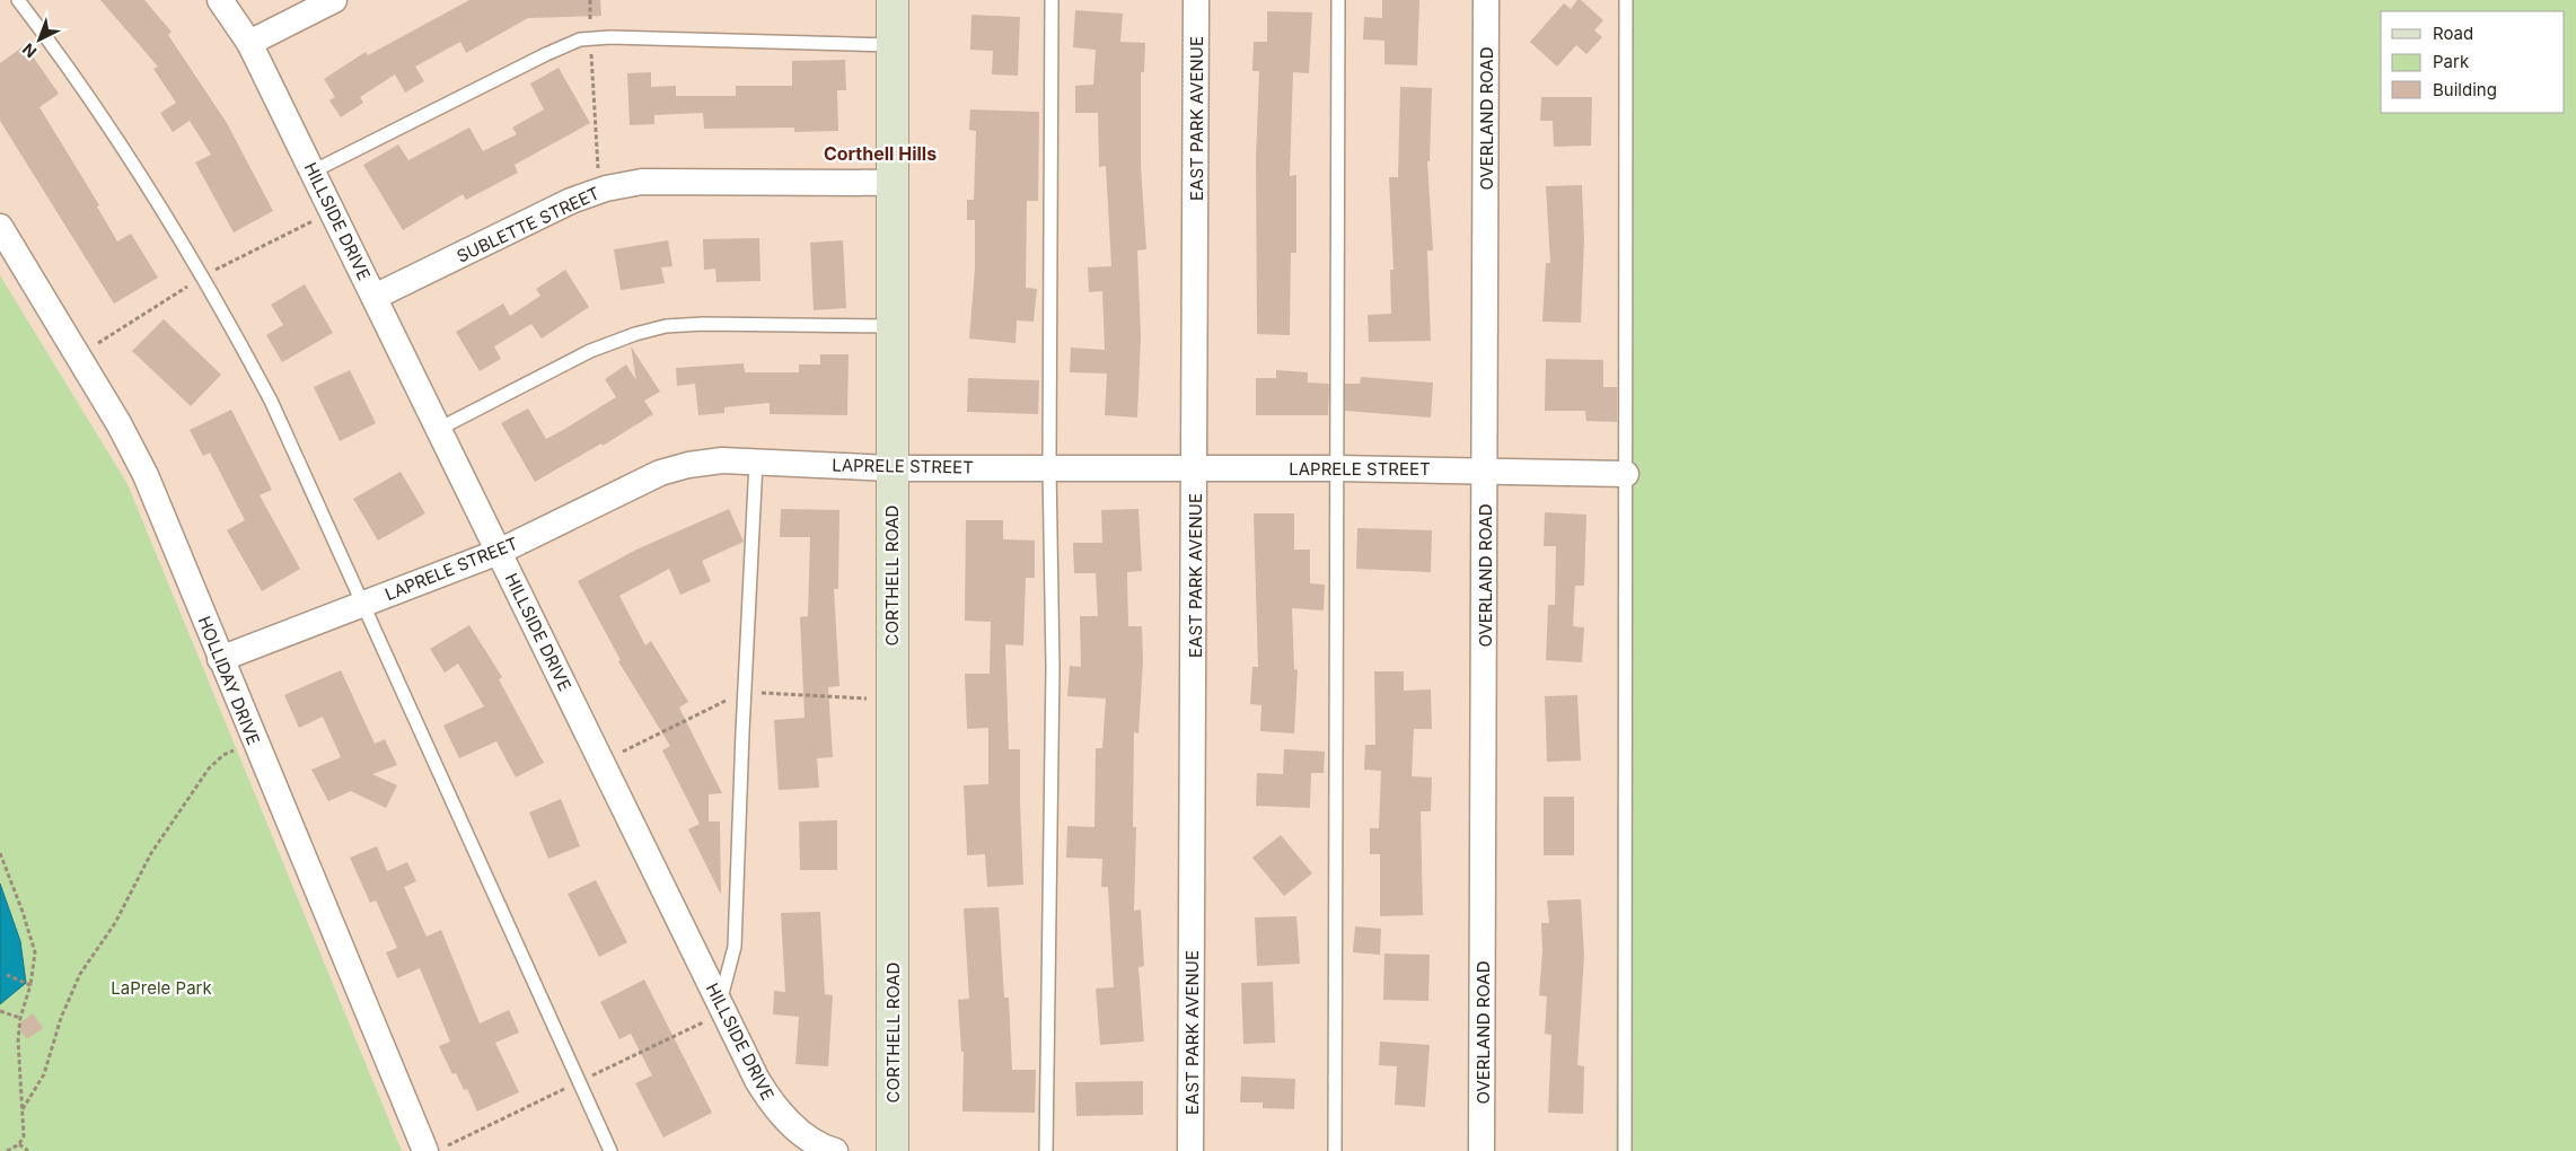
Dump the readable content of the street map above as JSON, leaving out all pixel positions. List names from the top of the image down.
{
  "streets": {
    "street": [
      "EAST PARK AVENUE",
      "OVERLAND ROAD",
      "HILLSIDE DRIVE",
      "SUBLETTE STREET",
      "LAPRELE STREET",
      "CORTHELL ROAD",
      "HOLLIDAY DRIVE"
    ]
  },
  "crossings": [
    ["EAST PARK AVENUE", "LAPRELE STREET"],
    ["OVERLAND ROAD", "LAPRELE STREET"],
    ["HILLSIDE DRIVE", "SUBLETTE STREET"],
    ["HILLSIDE DRIVE", "LAPRELE STREET"],
    ["SUBLETTE STREET", "CORTHELL ROAD"],
    ["LAPRELE STREET", "CORTHELL ROAD"],
    ["LAPRELE STREET", "HOLLIDAY DRIVE"]
  ],
  "districts": ["Corthell Hills"],
  "parks": ["LaPrele Park"],
  "legend": ["Road", "Park", "Building"],
  "north": "bottom left"
}
